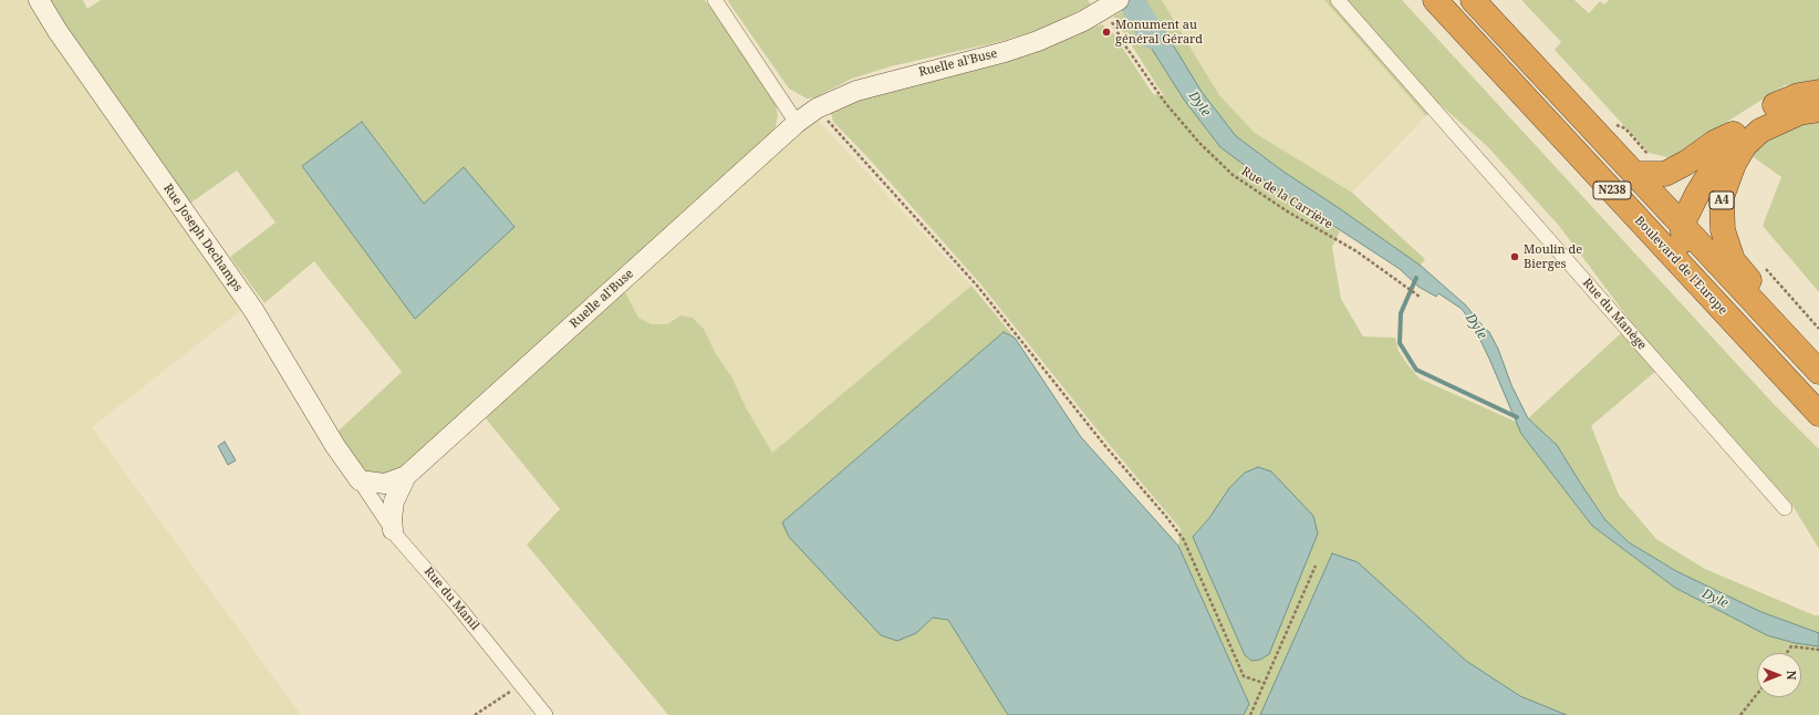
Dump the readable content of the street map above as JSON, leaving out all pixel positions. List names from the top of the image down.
{
  "streets": {
    "highway": ["N238", "A4", "Boulevard de l'Europe"],
    "street": [
      "Ruelle al'Buse",
      "Rue Joseph Dechamps",
      "Rue du Manège",
      "Rue du Manil"
    ],
    "path": ["Rue de la Carrière"]
  },
  "crossings": [
    ["Ruelle al'Buse", "Rue de la Carrière"],
    ["Ruelle al'Buse", "Rue Joseph Dechamps"],
    ["Ruelle al'Buse", "Rue du Manil"],
    ["N238", "A4"],
    ["Rue Joseph Dechamps", "Rue du Manil"]
  ],
  "water": ["Dyle"],
  "places": ["Monument au général Gérard", "Moulin de Bierges"],
  "north": "right"
}
